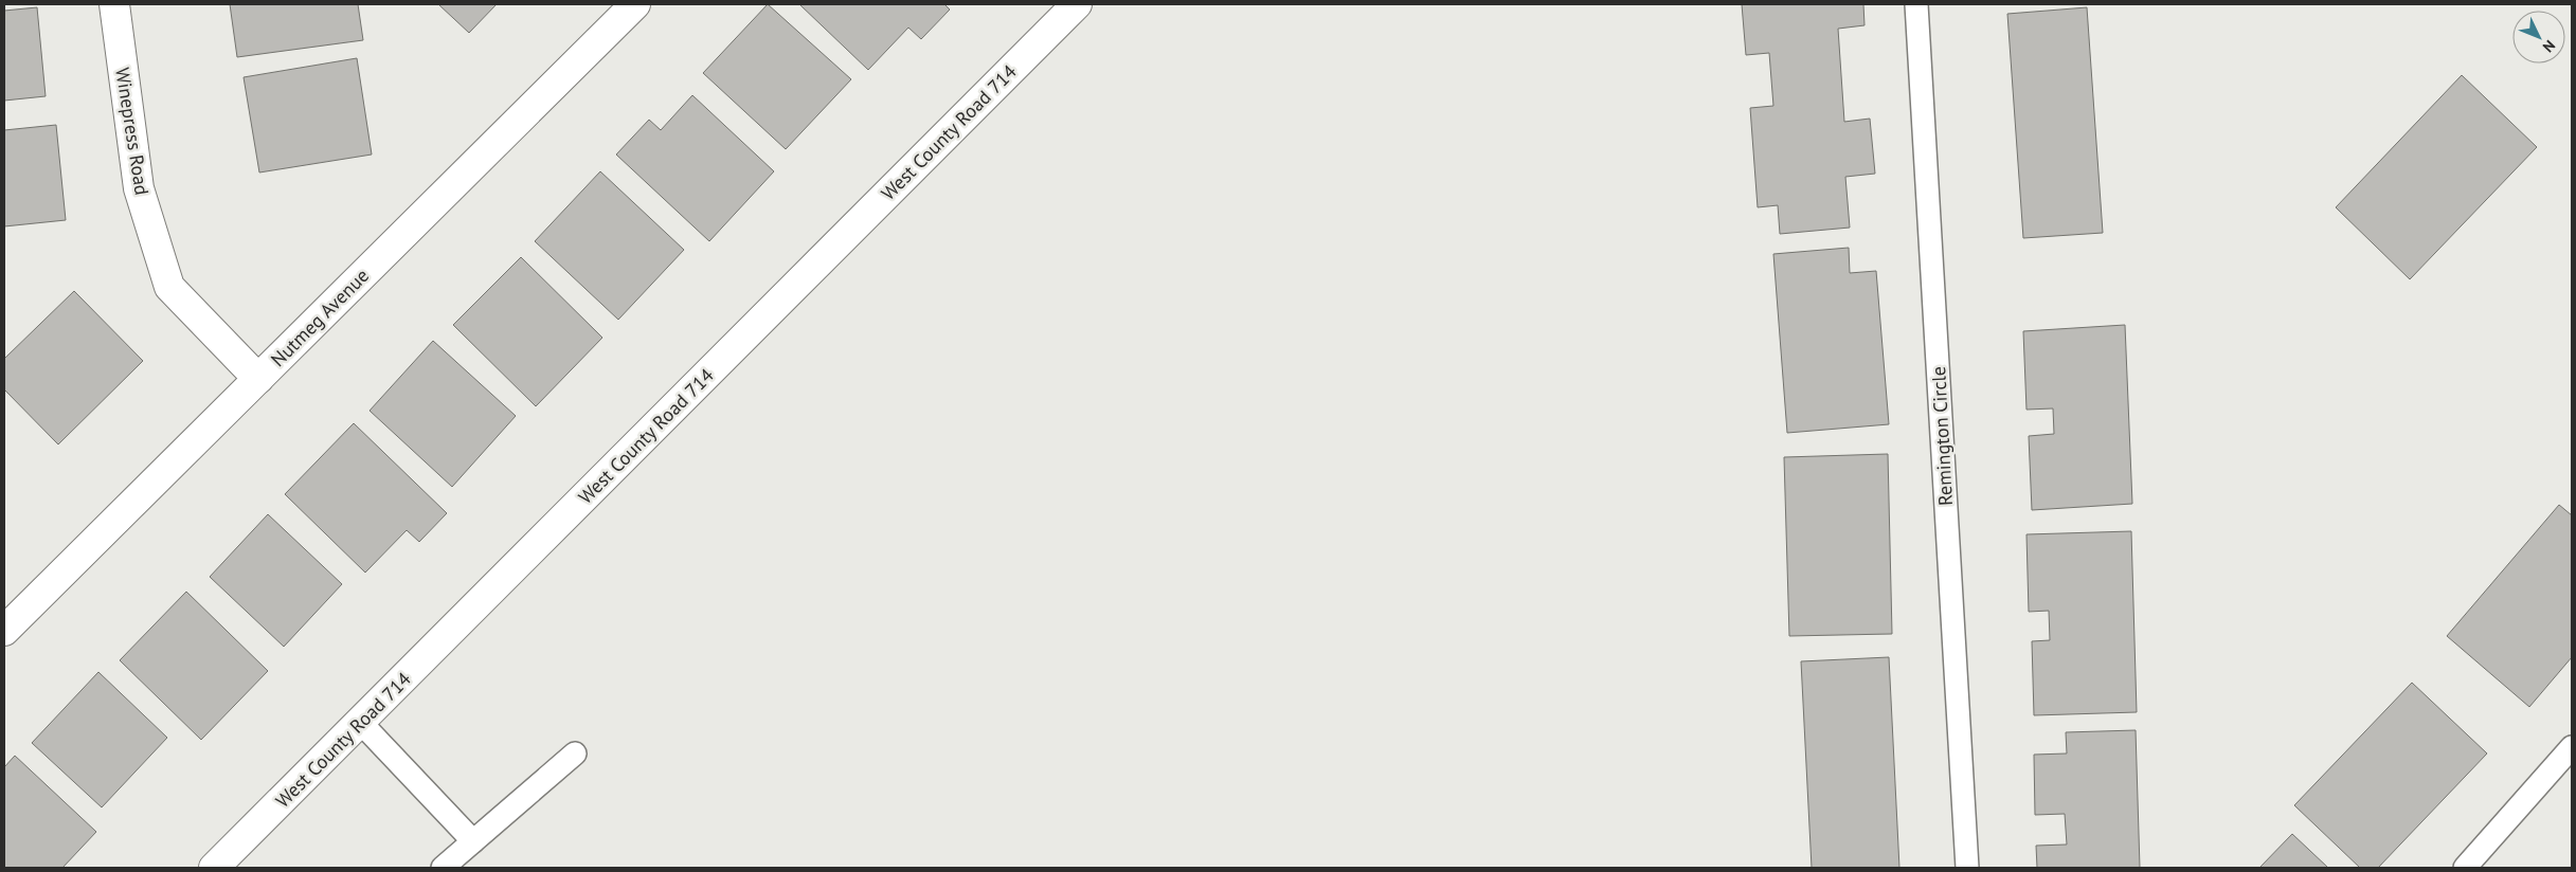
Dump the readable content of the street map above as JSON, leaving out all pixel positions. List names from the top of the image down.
{
  "streets": {
    "street": ["Winepress Road", "West County Road 714", "Nutmeg Avenue"],
    "lane": ["Remington Circle"]
  },
  "crossings": [
    ["Winepress Road", "Nutmeg Avenue"]
  ],
  "north": "bottom right"
}
